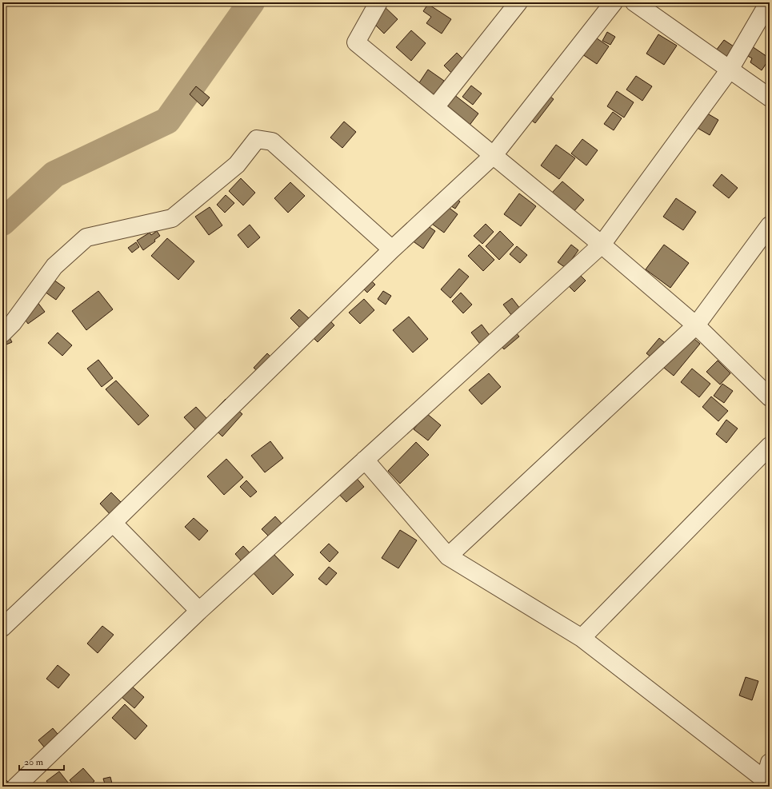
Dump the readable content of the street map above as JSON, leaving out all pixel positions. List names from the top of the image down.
{
  "scale_bar": "20 m"
}
